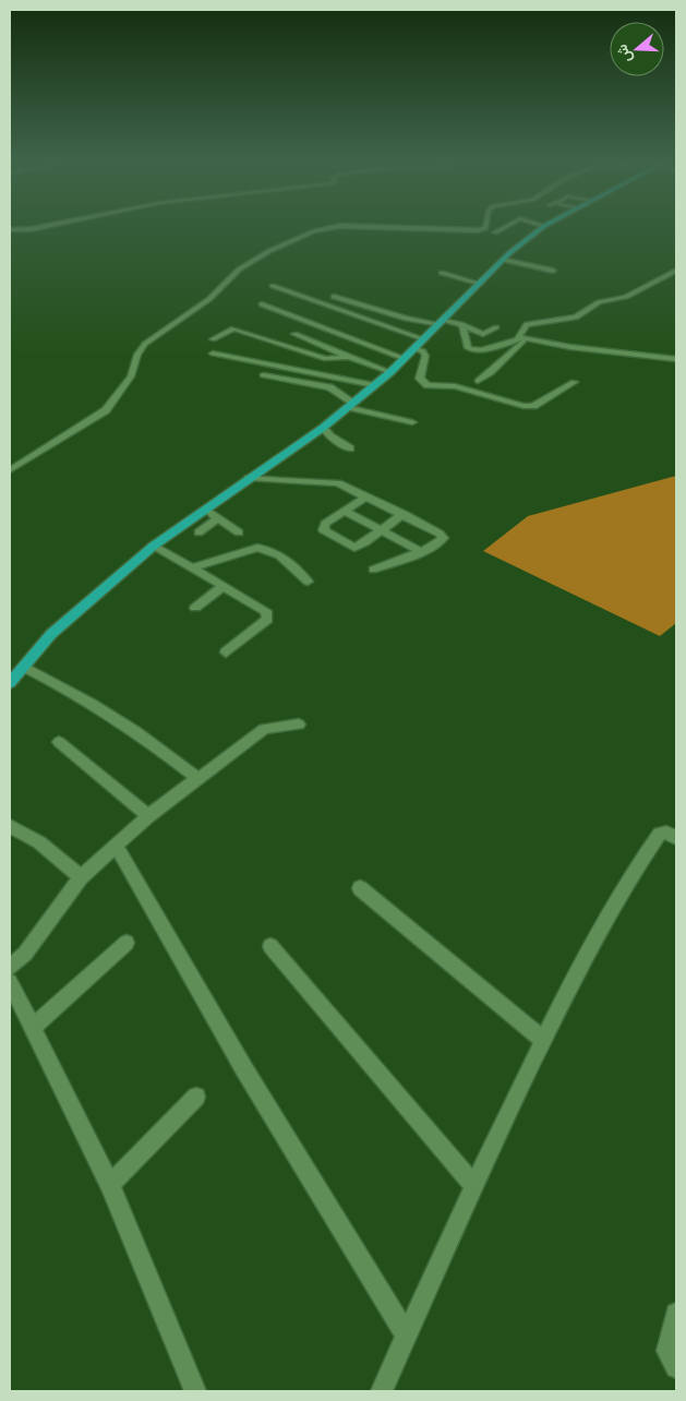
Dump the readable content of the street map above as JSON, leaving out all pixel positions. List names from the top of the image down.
{
  "north": "left"
}
